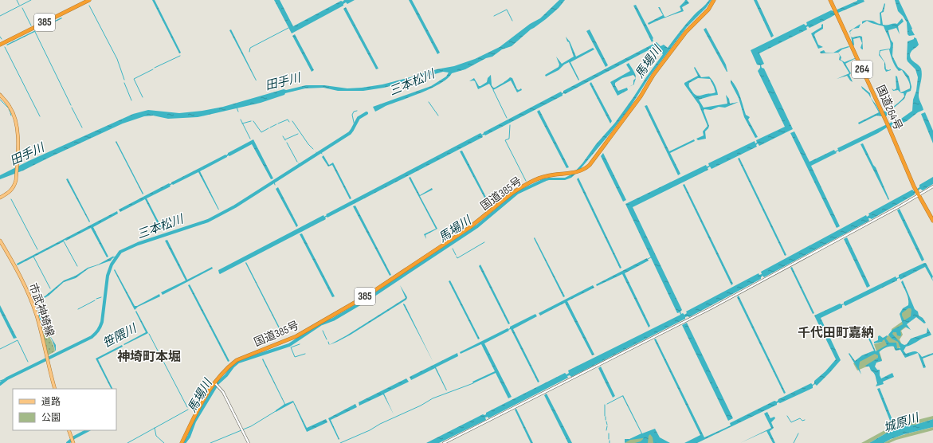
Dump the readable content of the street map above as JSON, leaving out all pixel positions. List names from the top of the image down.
{
  "streets": {
    "highway": [
      "385",
      "264",
      "国道264号",
      "国道385号"
    ],
    "main road": ["市武神埼線"]
  },
  "districts": ["千代田町嘉納", "神埼町本堀"],
  "water": [
    "馬場川",
    "田手川",
    "三本松川",
    "笹隈川",
    "城原川"
  ],
  "legend": ["道路", "公園"]
}
